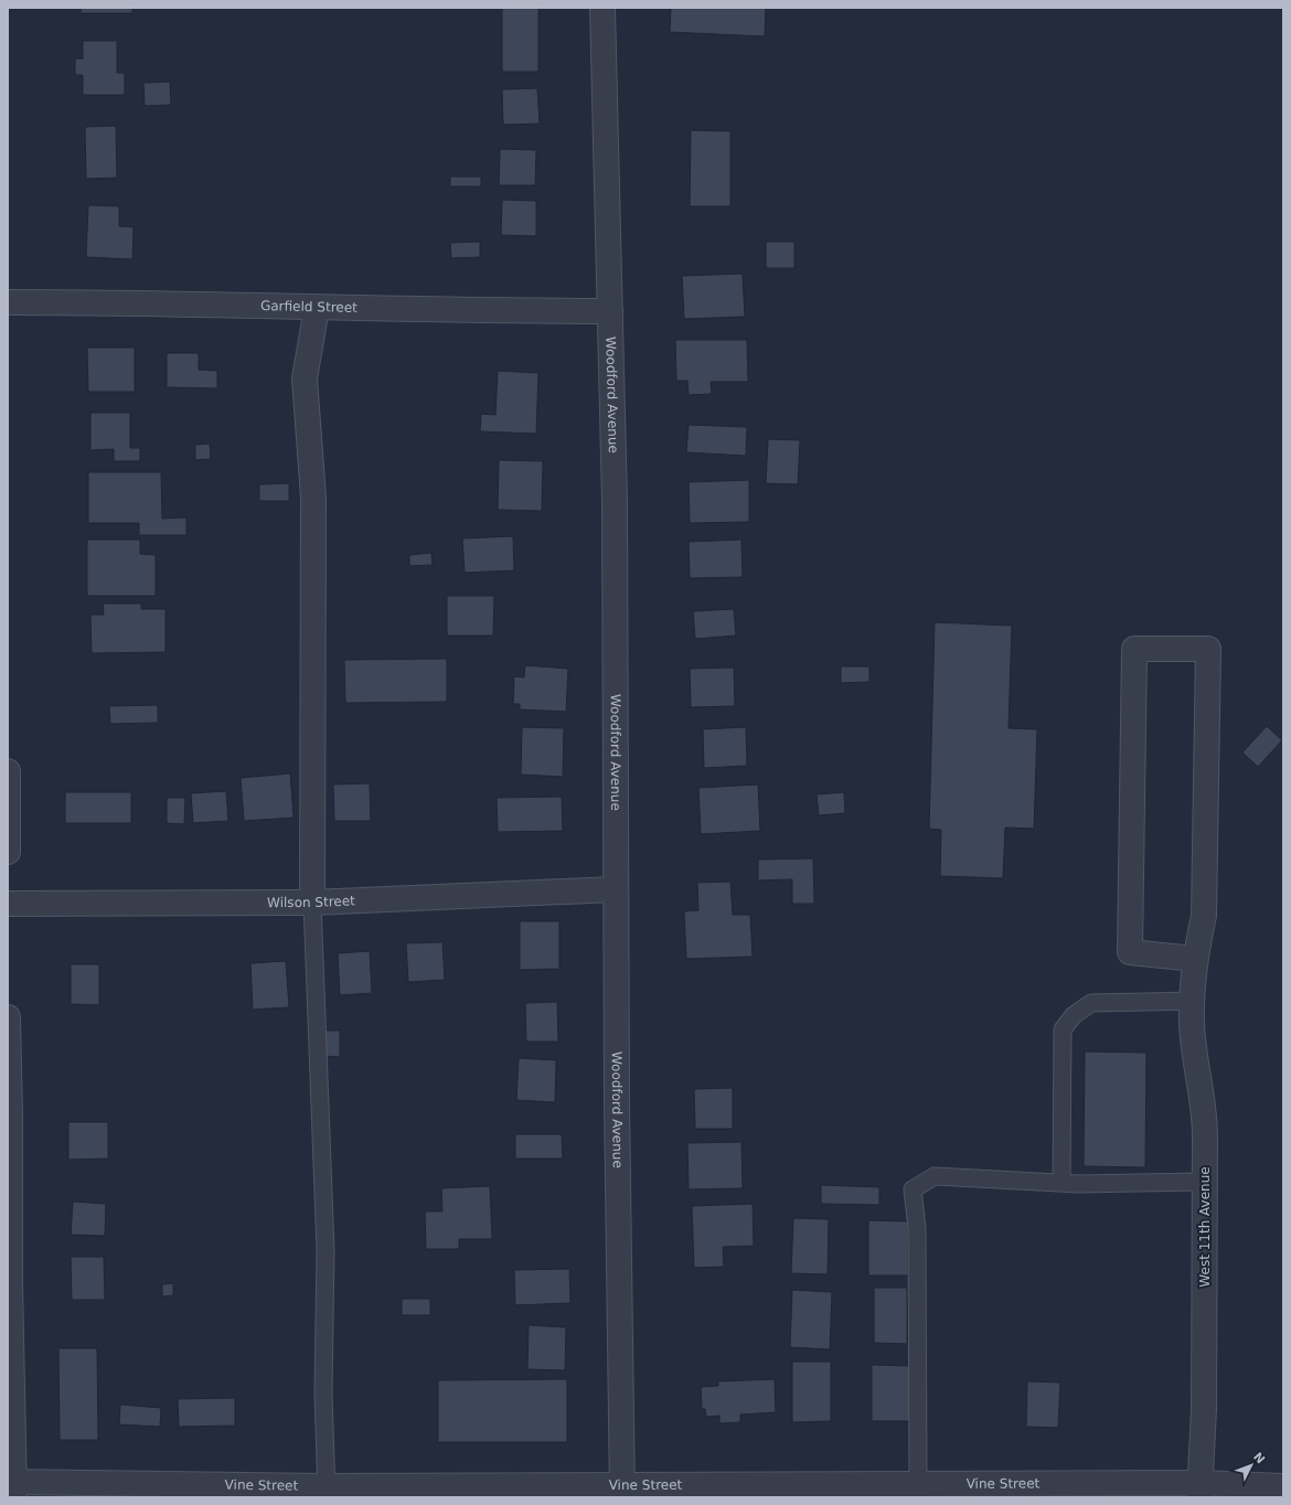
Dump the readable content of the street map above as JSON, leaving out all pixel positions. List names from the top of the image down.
{
  "streets": {
    "street": [
      "Garfield Street",
      "Woodford Avenue",
      "Wilson Street",
      "West 11th Avenue",
      "Vine Street"
    ]
  },
  "crossings": [
    ["Garfield Street", "Woodford Avenue"],
    ["Woodford Avenue", "Wilson Street"],
    ["Woodford Avenue", "Vine Street"],
    ["West 11th Avenue", "Vine Street"]
  ],
  "north": "top right"
}
